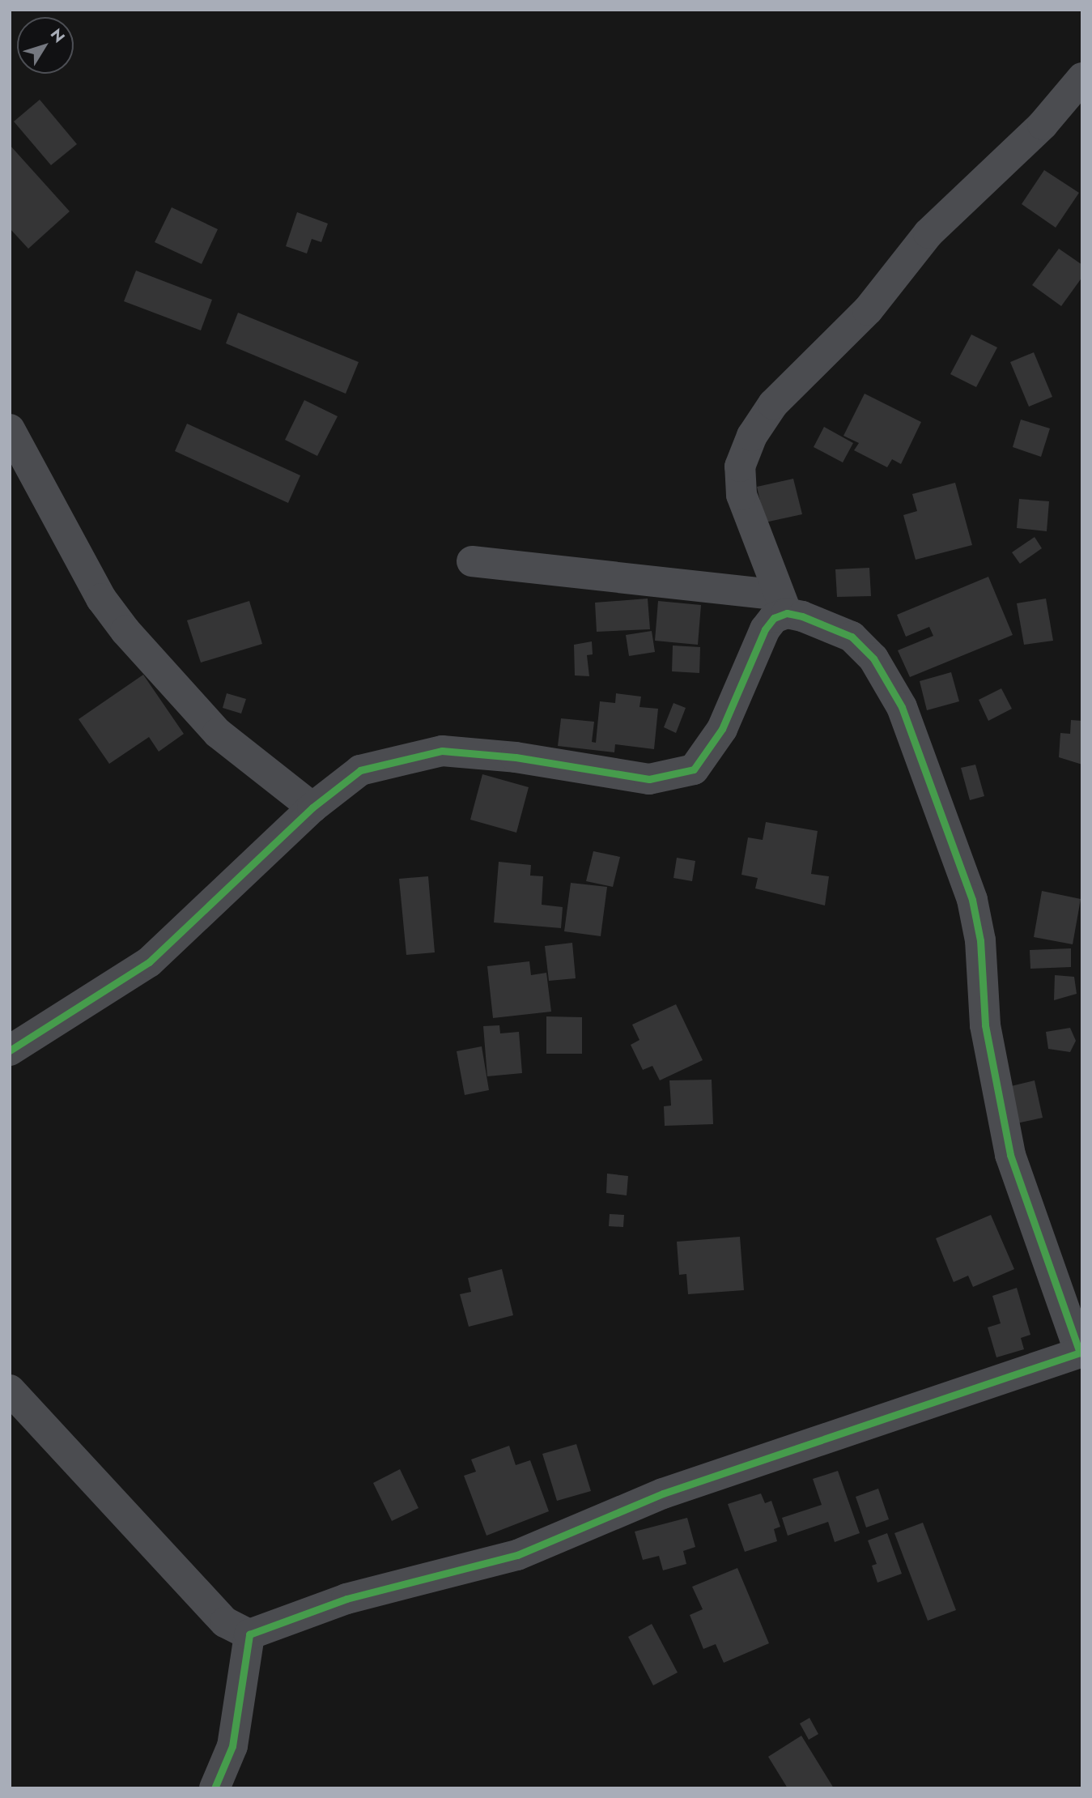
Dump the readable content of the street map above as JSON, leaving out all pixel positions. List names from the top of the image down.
{
  "north": "top right"
}
